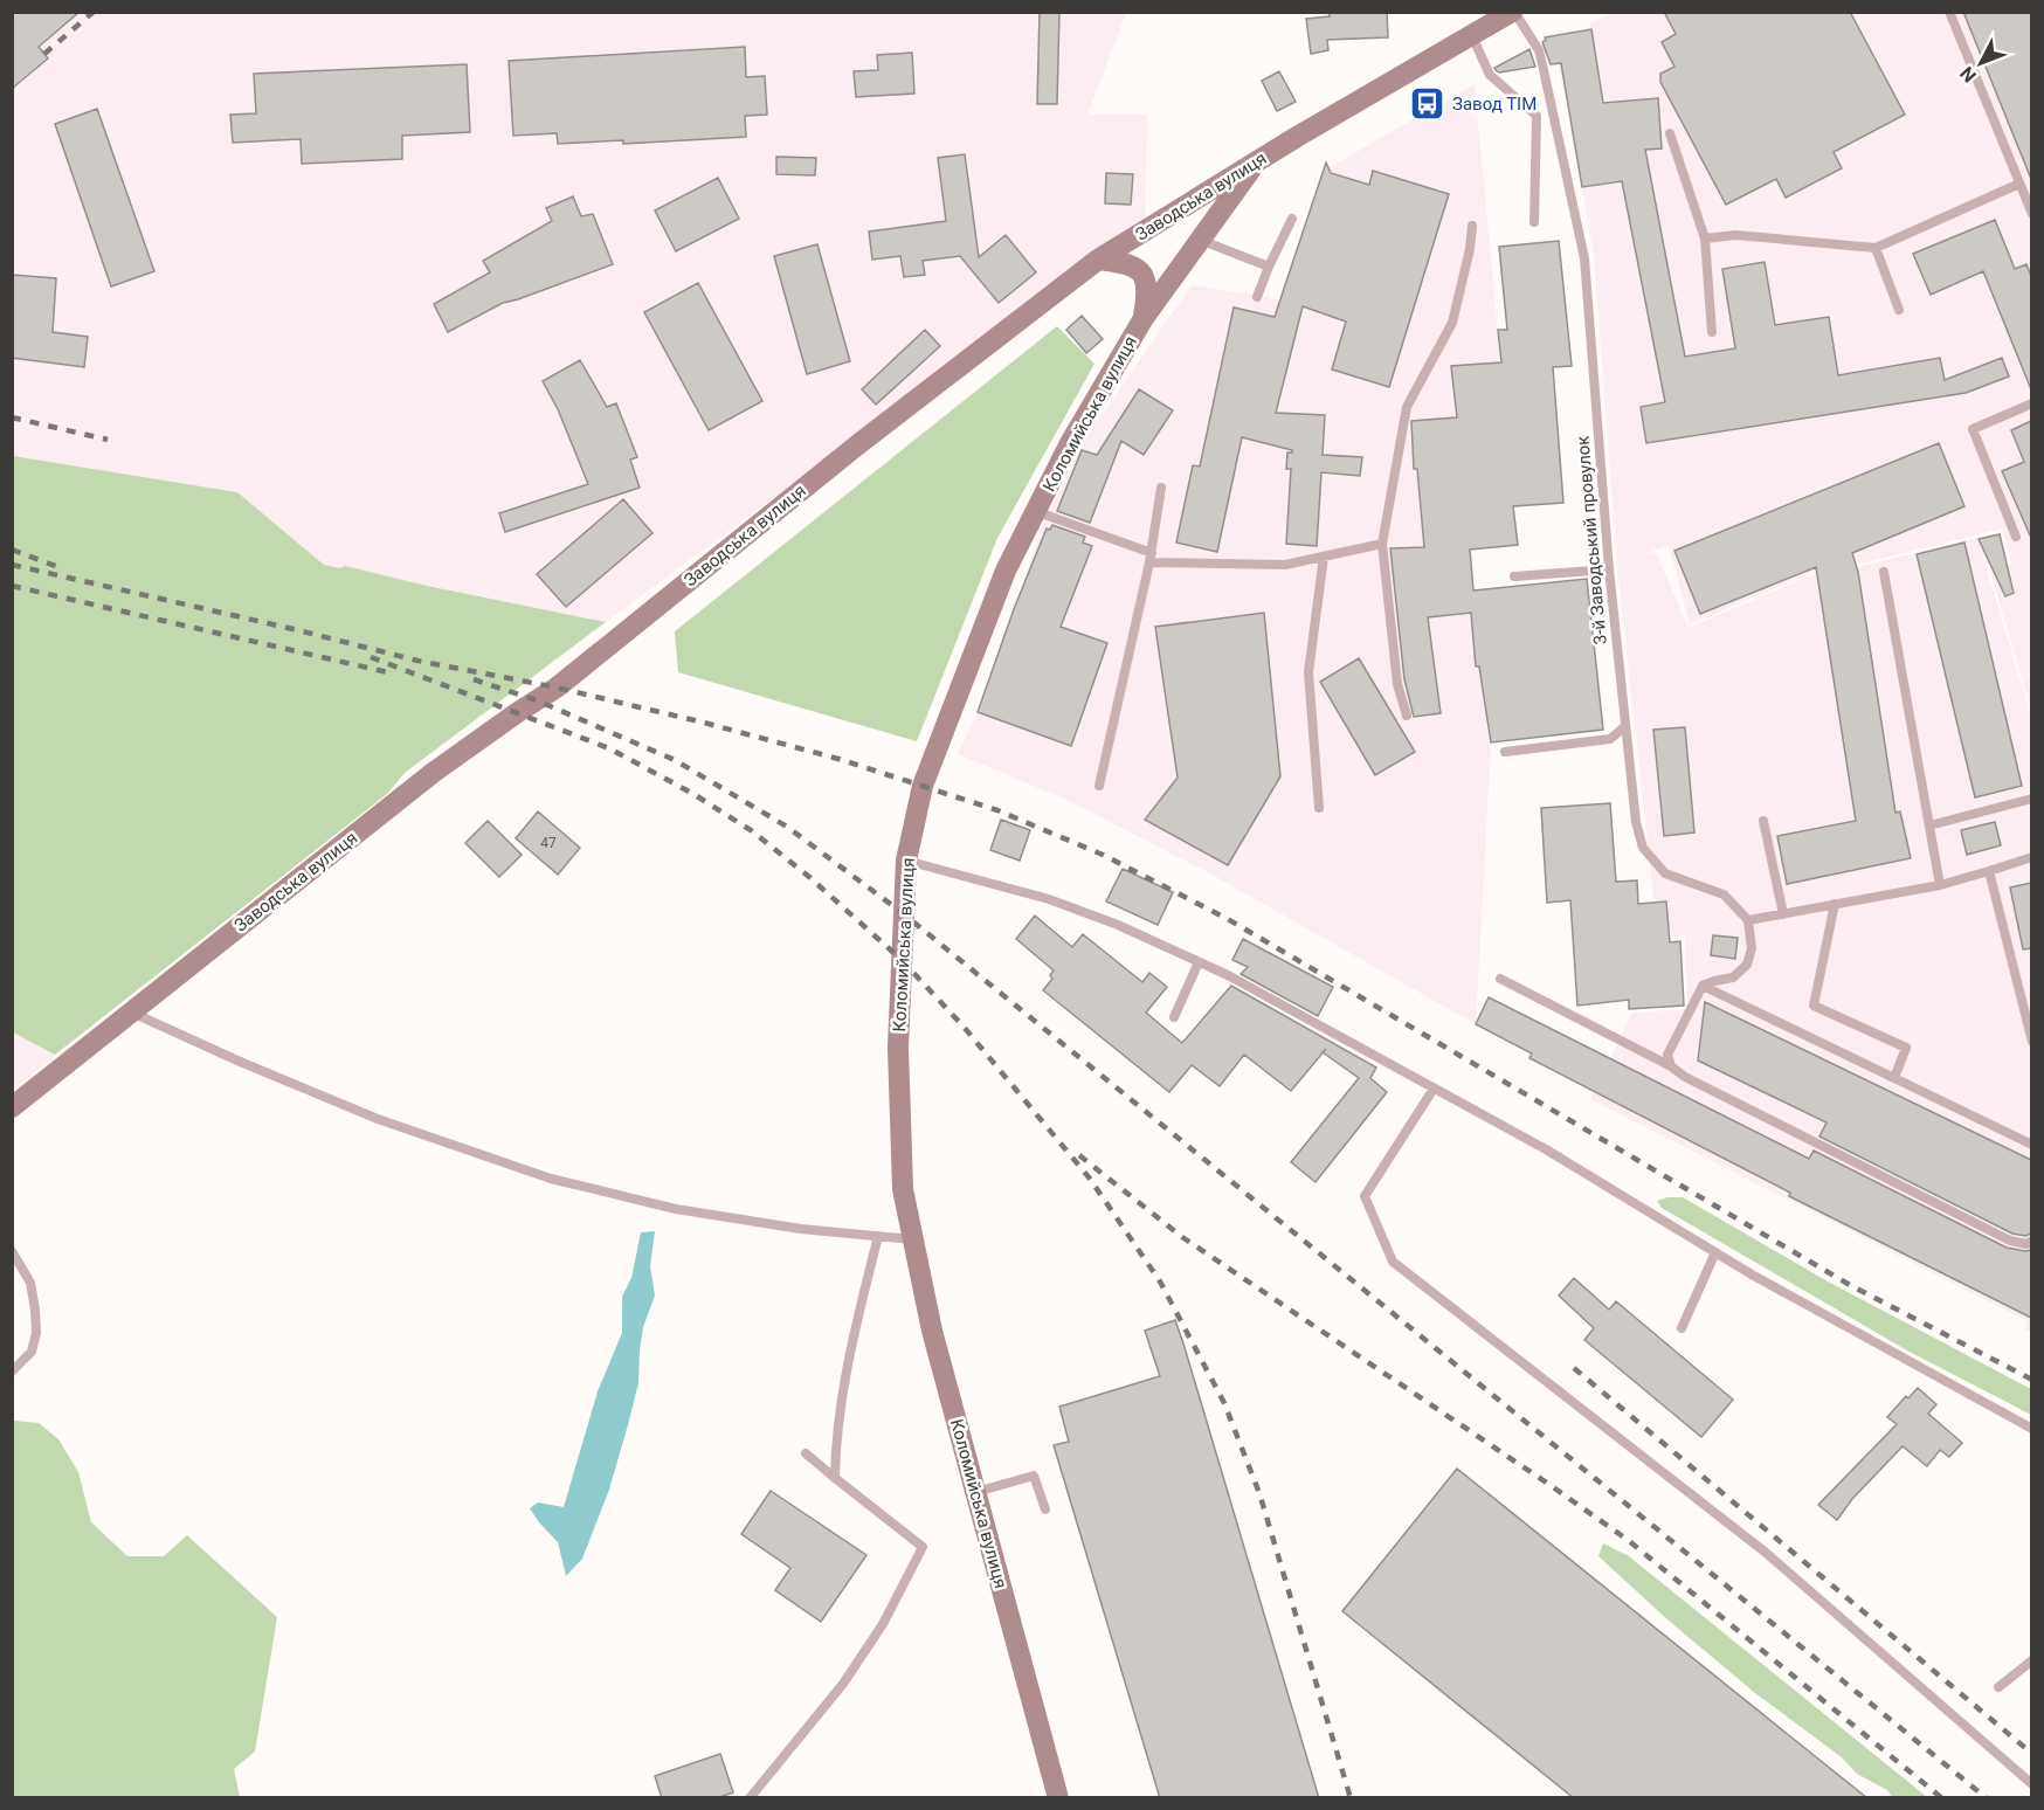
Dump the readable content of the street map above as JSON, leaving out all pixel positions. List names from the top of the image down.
{
  "streets": {
    "main road": ["Заводська вулиця", "Коломийська вулиця"],
    "lane": ["3-й Заводський провулок"]
  },
  "crossings": [
    ["Заводська вулиця", "Коломийська вулиця"],
    ["Заводська вулиця", "3-й Заводський провулок"]
  ],
  "places": {
    "bus stop": ["Завод ТІМ"]
  },
  "house_numbers": ["47"],
  "north": "bottom left"
}
